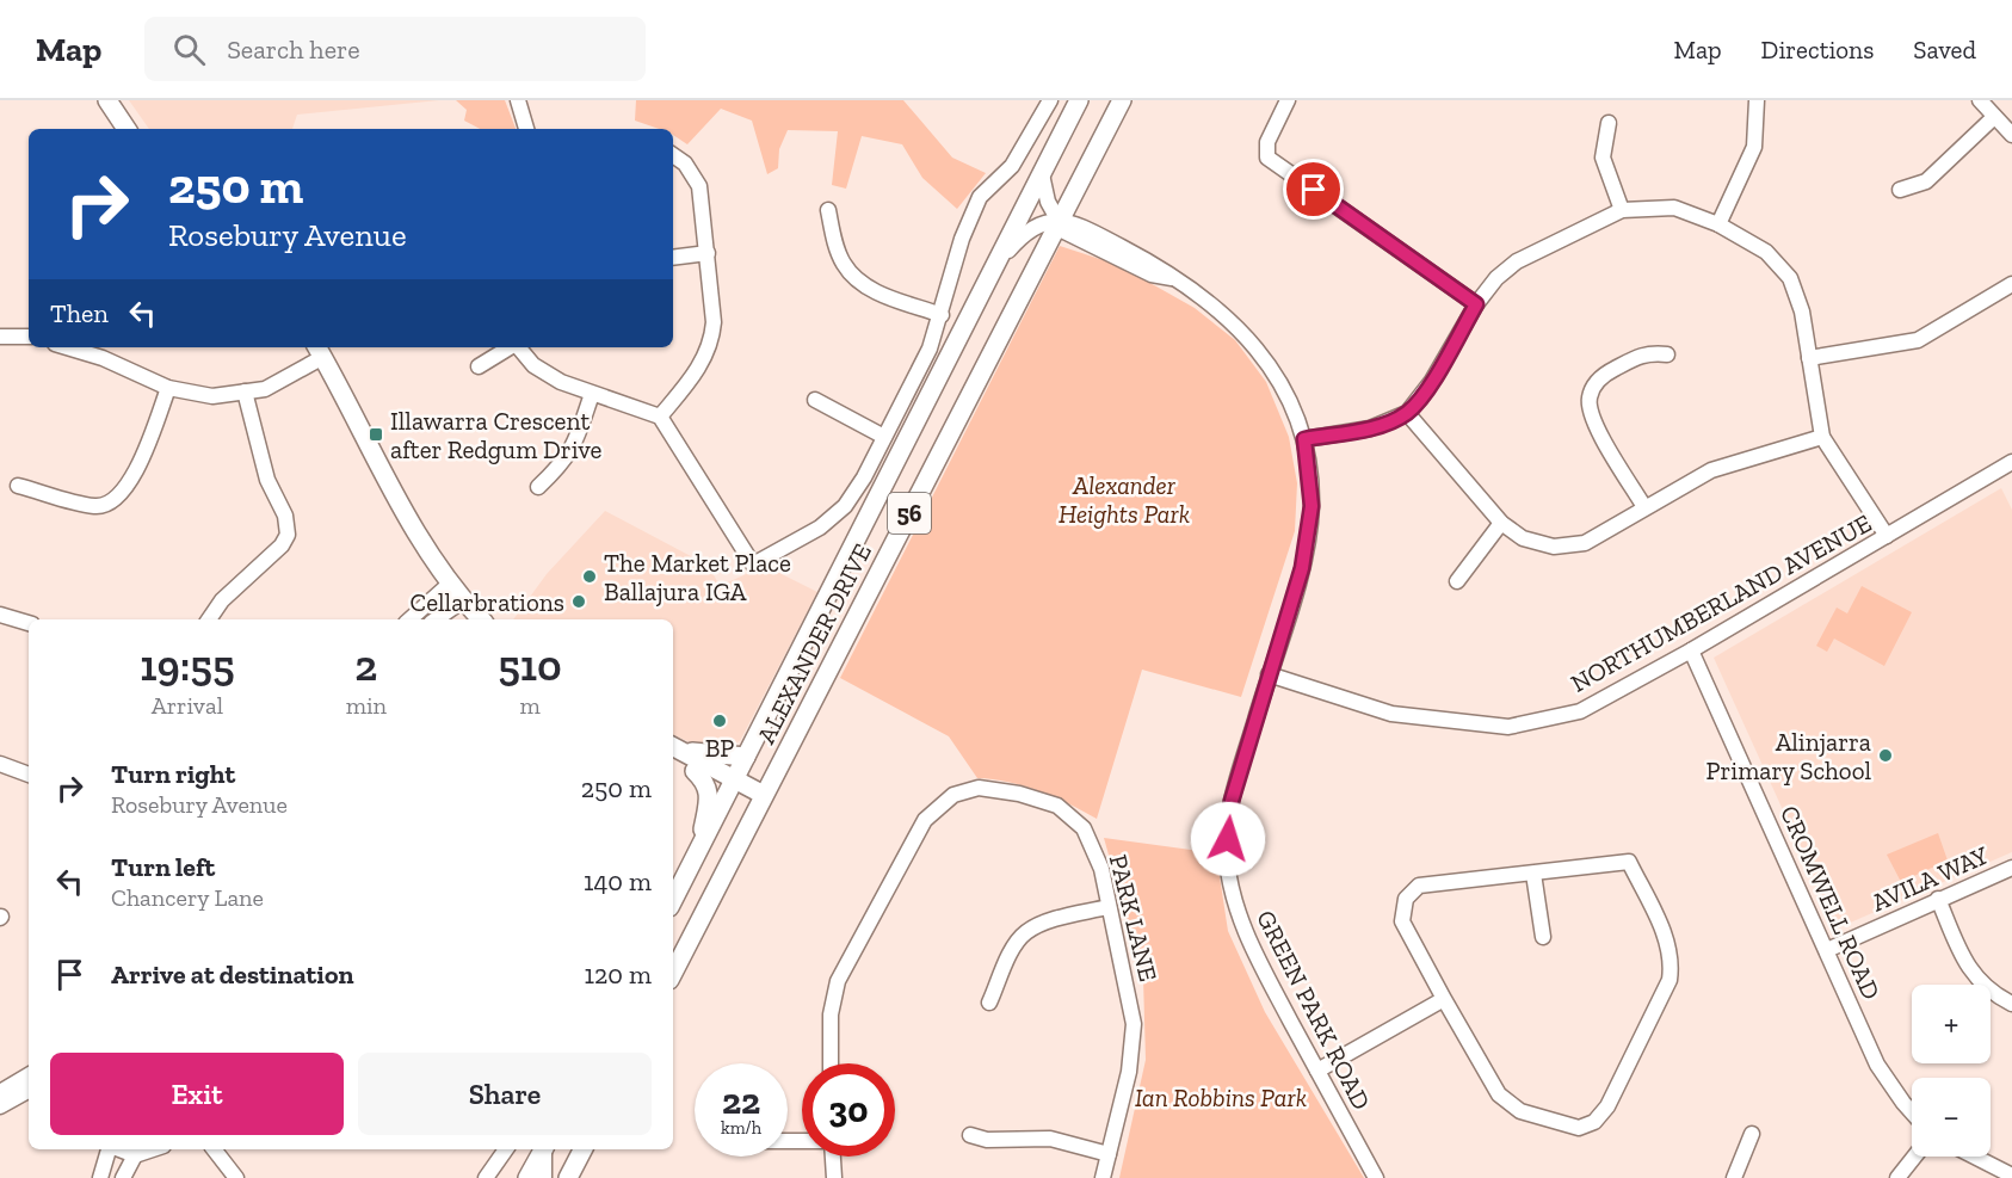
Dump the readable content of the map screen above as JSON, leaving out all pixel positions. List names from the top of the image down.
{
  "streets": {
    "main road": ["56", "ALEXANDER DRIVE"],
    "street": [
      "NORTHUMBERLAND AVENUE",
      "AVILA WAY",
      "CROMWELL ROAD",
      "PARK LANE",
      "GREEN PARK ROAD"
    ]
  },
  "crossings": [
    ["NORTHUMBERLAND AVENUE", "CROMWELL ROAD"],
    ["NORTHUMBERLAND AVENUE", "GREEN PARK ROAD"],
    ["ALEXANDER DRIVE", "GREEN PARK ROAD"],
    ["AVILA WAY", "CROMWELL ROAD"]
  ],
  "parks": ["Alexander Heights Park", "Ian Robbins Park"],
  "places": {
    "transit": ["Illawarra Crescent after Redgum Drive"],
    "other": [
      "The Market Place Ballajura IGA",
      "Cellarbrations",
      "BP",
      "Alinjarra Primary School"
    ]
  },
  "page": {
    "header": "Map",
    "search": "Search here",
    "nav": ["Map", "Directions", "Saved"],
    "turn": ["250 m", "Rosebury Avenue"],
    "then": "Then",
    "eta": [
      "19:55",
      "Arrival",
      "2",
      "min",
      "510",
      "m"
    ],
    "list": [
      {
        "name": "Turn right",
        "note": "Rosebury Avenue",
        "value": "250 m"
      },
      {
        "name": "Turn left",
        "note": "Chancery Lane",
        "value": "140 m"
      },
      {
        "name": "Arrive at destination",
        "value": "120 m"
      }
    ],
    "map_buttons": ["+", "−"],
    "buttons": ["Exit", "Share"],
    "speed": "22 km/h",
    "limit": "30"
  }
}
